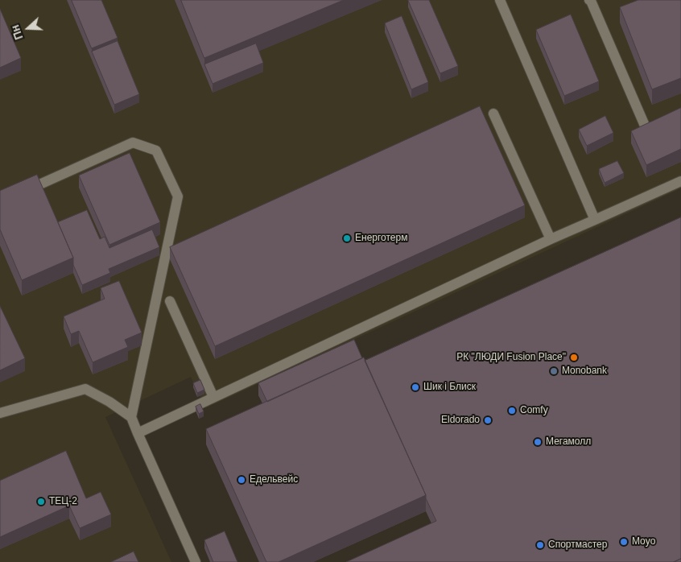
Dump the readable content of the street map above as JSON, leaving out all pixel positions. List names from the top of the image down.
{
  "places": [
    "Енерготерм",
    "РК \"ЛЮДИ Fusion Place\"",
    "Monobank",
    "Шик і Блиск",
    "Comfy",
    "Eldorado",
    "Мегамолл",
    "Едельвейс",
    "ТЕЦ-2",
    "Moyo",
    "Спортмастер"
  ],
  "north": "left"
}
